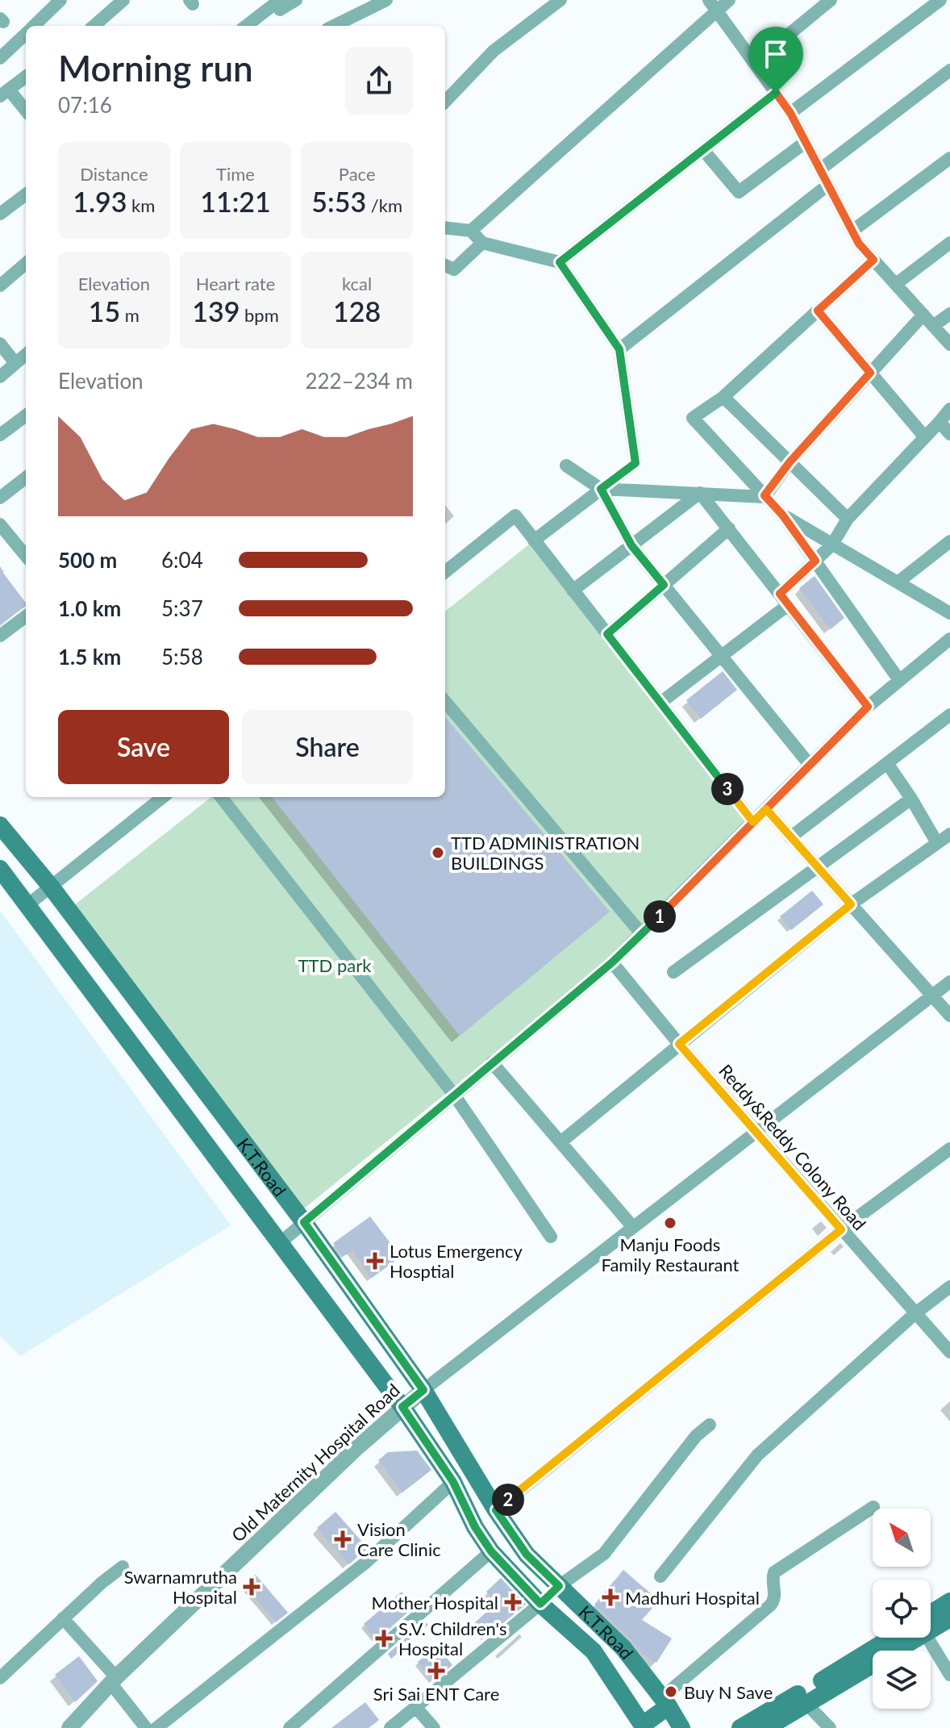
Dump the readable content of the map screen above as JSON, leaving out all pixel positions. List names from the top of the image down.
{
  "streets": {
    "main road": ["K.T.Road"],
    "street": ["Reddy&Reddy Colony Road", "Old Maternity Hospital Road"]
  },
  "crossings": [
    ["K.T.Road", "Old Maternity Hospital Road"]
  ],
  "parks": ["TTD park"],
  "places": {
    "other": ["TTD ADMINISTRATION BUILDINGS", "Manju Foods Family Restaurant", "Buy N Save"],
    "health": [
      "Lotus Emergency Hosptial",
      "Vision Care Clinic",
      "Swarnamrutha Hospital",
      "Madhuri Hospital",
      "Mother Hospital",
      "S.V. Children's Hospital",
      "Sri Sai ENT Care"
    ]
  },
  "north": "top left",
  "page": {
    "heading": ["Morning run", "07:16"],
    "stats": [
      ["Distance", "1.93 km"],
      ["Time", "11:21"],
      ["Pace", "5:53 /km"],
      ["Elevation", "15 m"],
      ["Heart rate", "139 bpm"],
      ["kcal", "128"]
    ],
    "chart": ["Elevation", "222–234 m"],
    "list": [
      {
        "name": "500 m",
        "note": "6:04"
      },
      {
        "name": "1.0 km",
        "note": "5:37"
      },
      {
        "name": "1.5 km",
        "note": "5:58"
      }
    ],
    "buttons": ["Save", "Share"],
    "pins": ["3", "1", "2"]
  }
}
